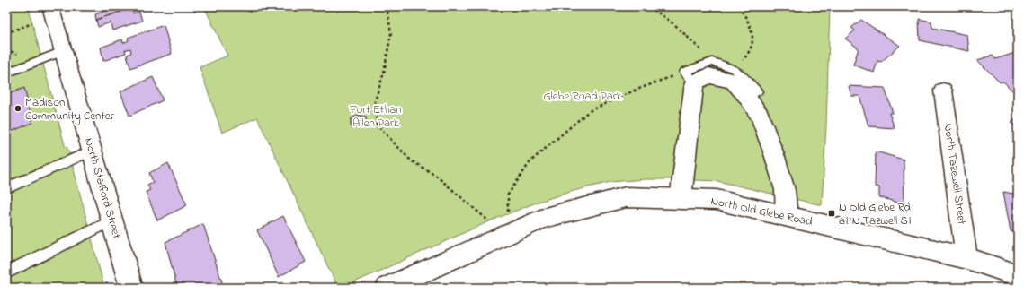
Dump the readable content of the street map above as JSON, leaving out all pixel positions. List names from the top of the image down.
{
  "streets": {
    "street": ["North Tazewell Street", "North Stafford Street", "North Old Glebe Road"]
  },
  "crossings": [
    ["North Tazewell Street", "North Old Glebe Road"]
  ],
  "parks": ["Glebe Road Park", "Fort Ethan Allen Park"],
  "places": {
    "other": ["Madison Community Center"],
    "transit": ["N Old Glebe Rd at N Tazwell St"]
  }
}
